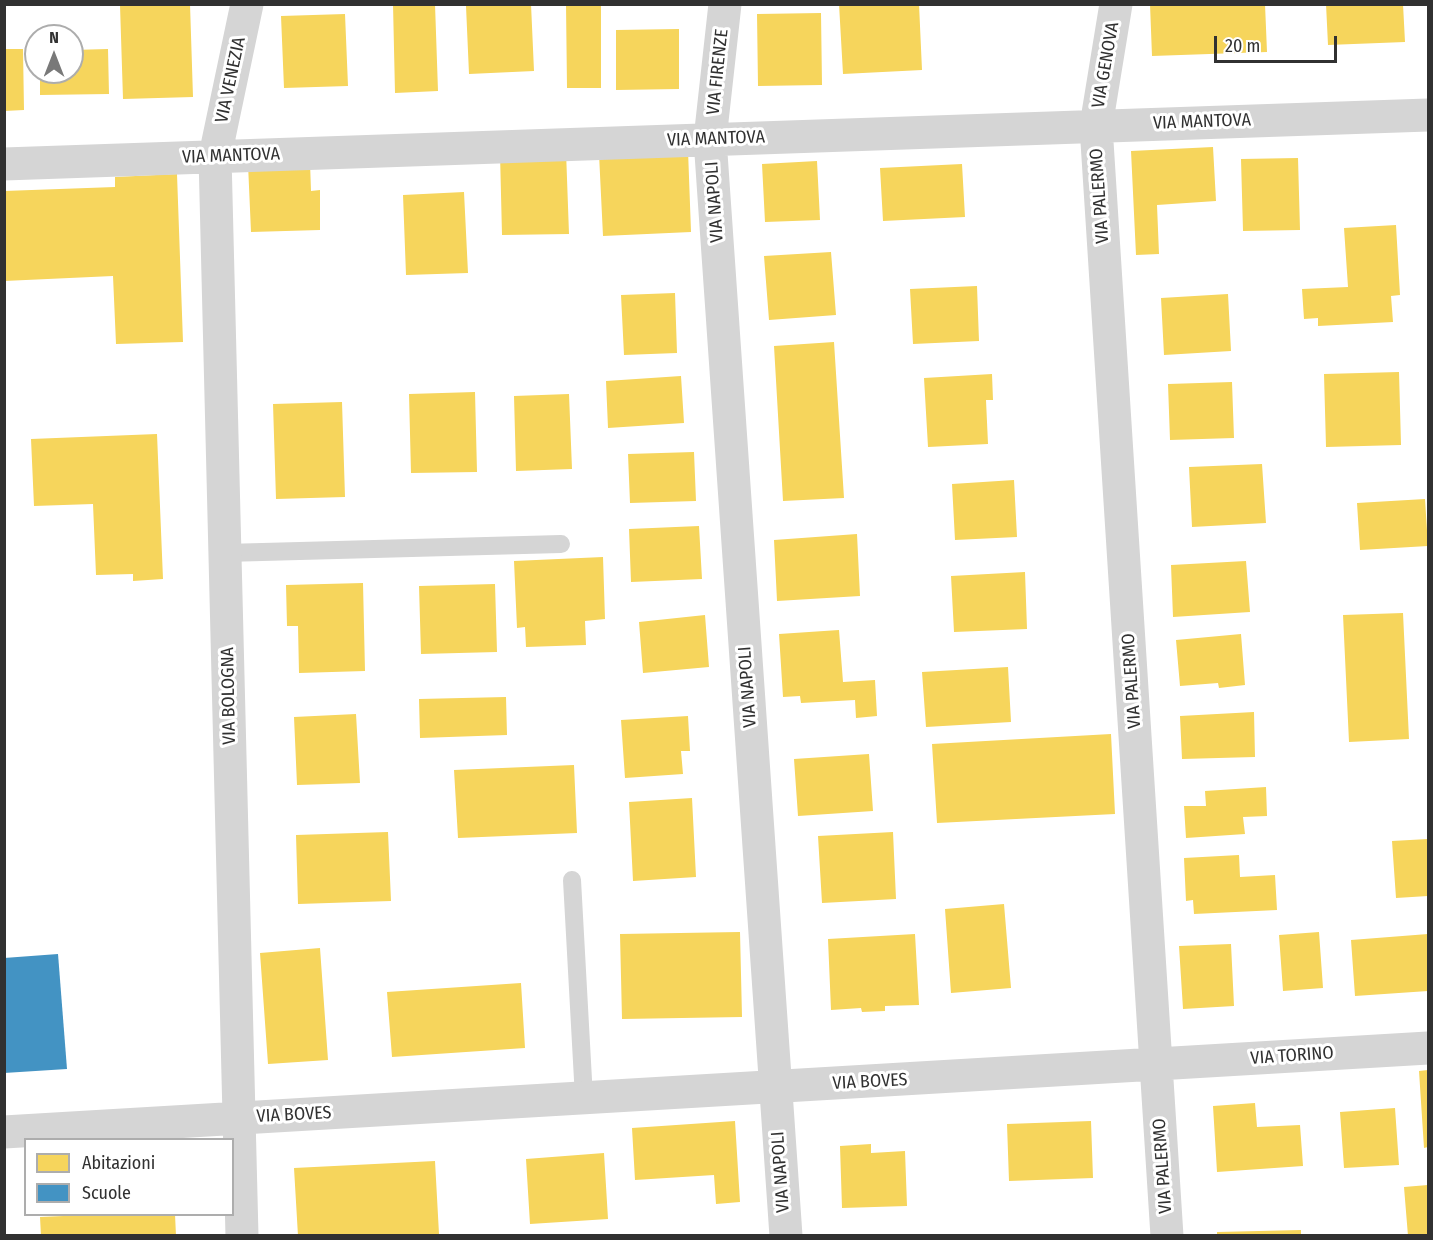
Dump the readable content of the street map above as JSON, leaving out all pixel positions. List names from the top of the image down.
{
  "streets": {
    "street": [
      "VIA GENOVA",
      "VIA FIRENZE",
      "VIA VENEZIA",
      "VIA MANTOVA",
      "VIA PALERMO",
      "VIA NAPOLI",
      "VIA BOLOGNA",
      "VIA TORINO",
      "VIA BOVES"
    ]
  },
  "crossings": [
    ["VIA GENOVA", "VIA MANTOVA"],
    ["VIA GENOVA", "VIA PALERMO"],
    ["VIA FIRENZE", "VIA MANTOVA"],
    ["VIA FIRENZE", "VIA NAPOLI"],
    ["VIA VENEZIA", "VIA MANTOVA"],
    ["VIA VENEZIA", "VIA BOLOGNA"],
    ["VIA MANTOVA", "VIA PALERMO"],
    ["VIA MANTOVA", "VIA NAPOLI"],
    ["VIA MANTOVA", "VIA BOLOGNA"],
    ["VIA PALERMO", "VIA TORINO"],
    ["VIA PALERMO", "VIA BOVES"],
    ["VIA NAPOLI", "VIA BOVES"],
    ["VIA BOLOGNA", "VIA BOVES"],
    ["VIA TORINO", "VIA BOVES"]
  ],
  "legend": ["Abitazioni", "Scuole"],
  "scale_bar": "20 m",
  "north": "top"
}
